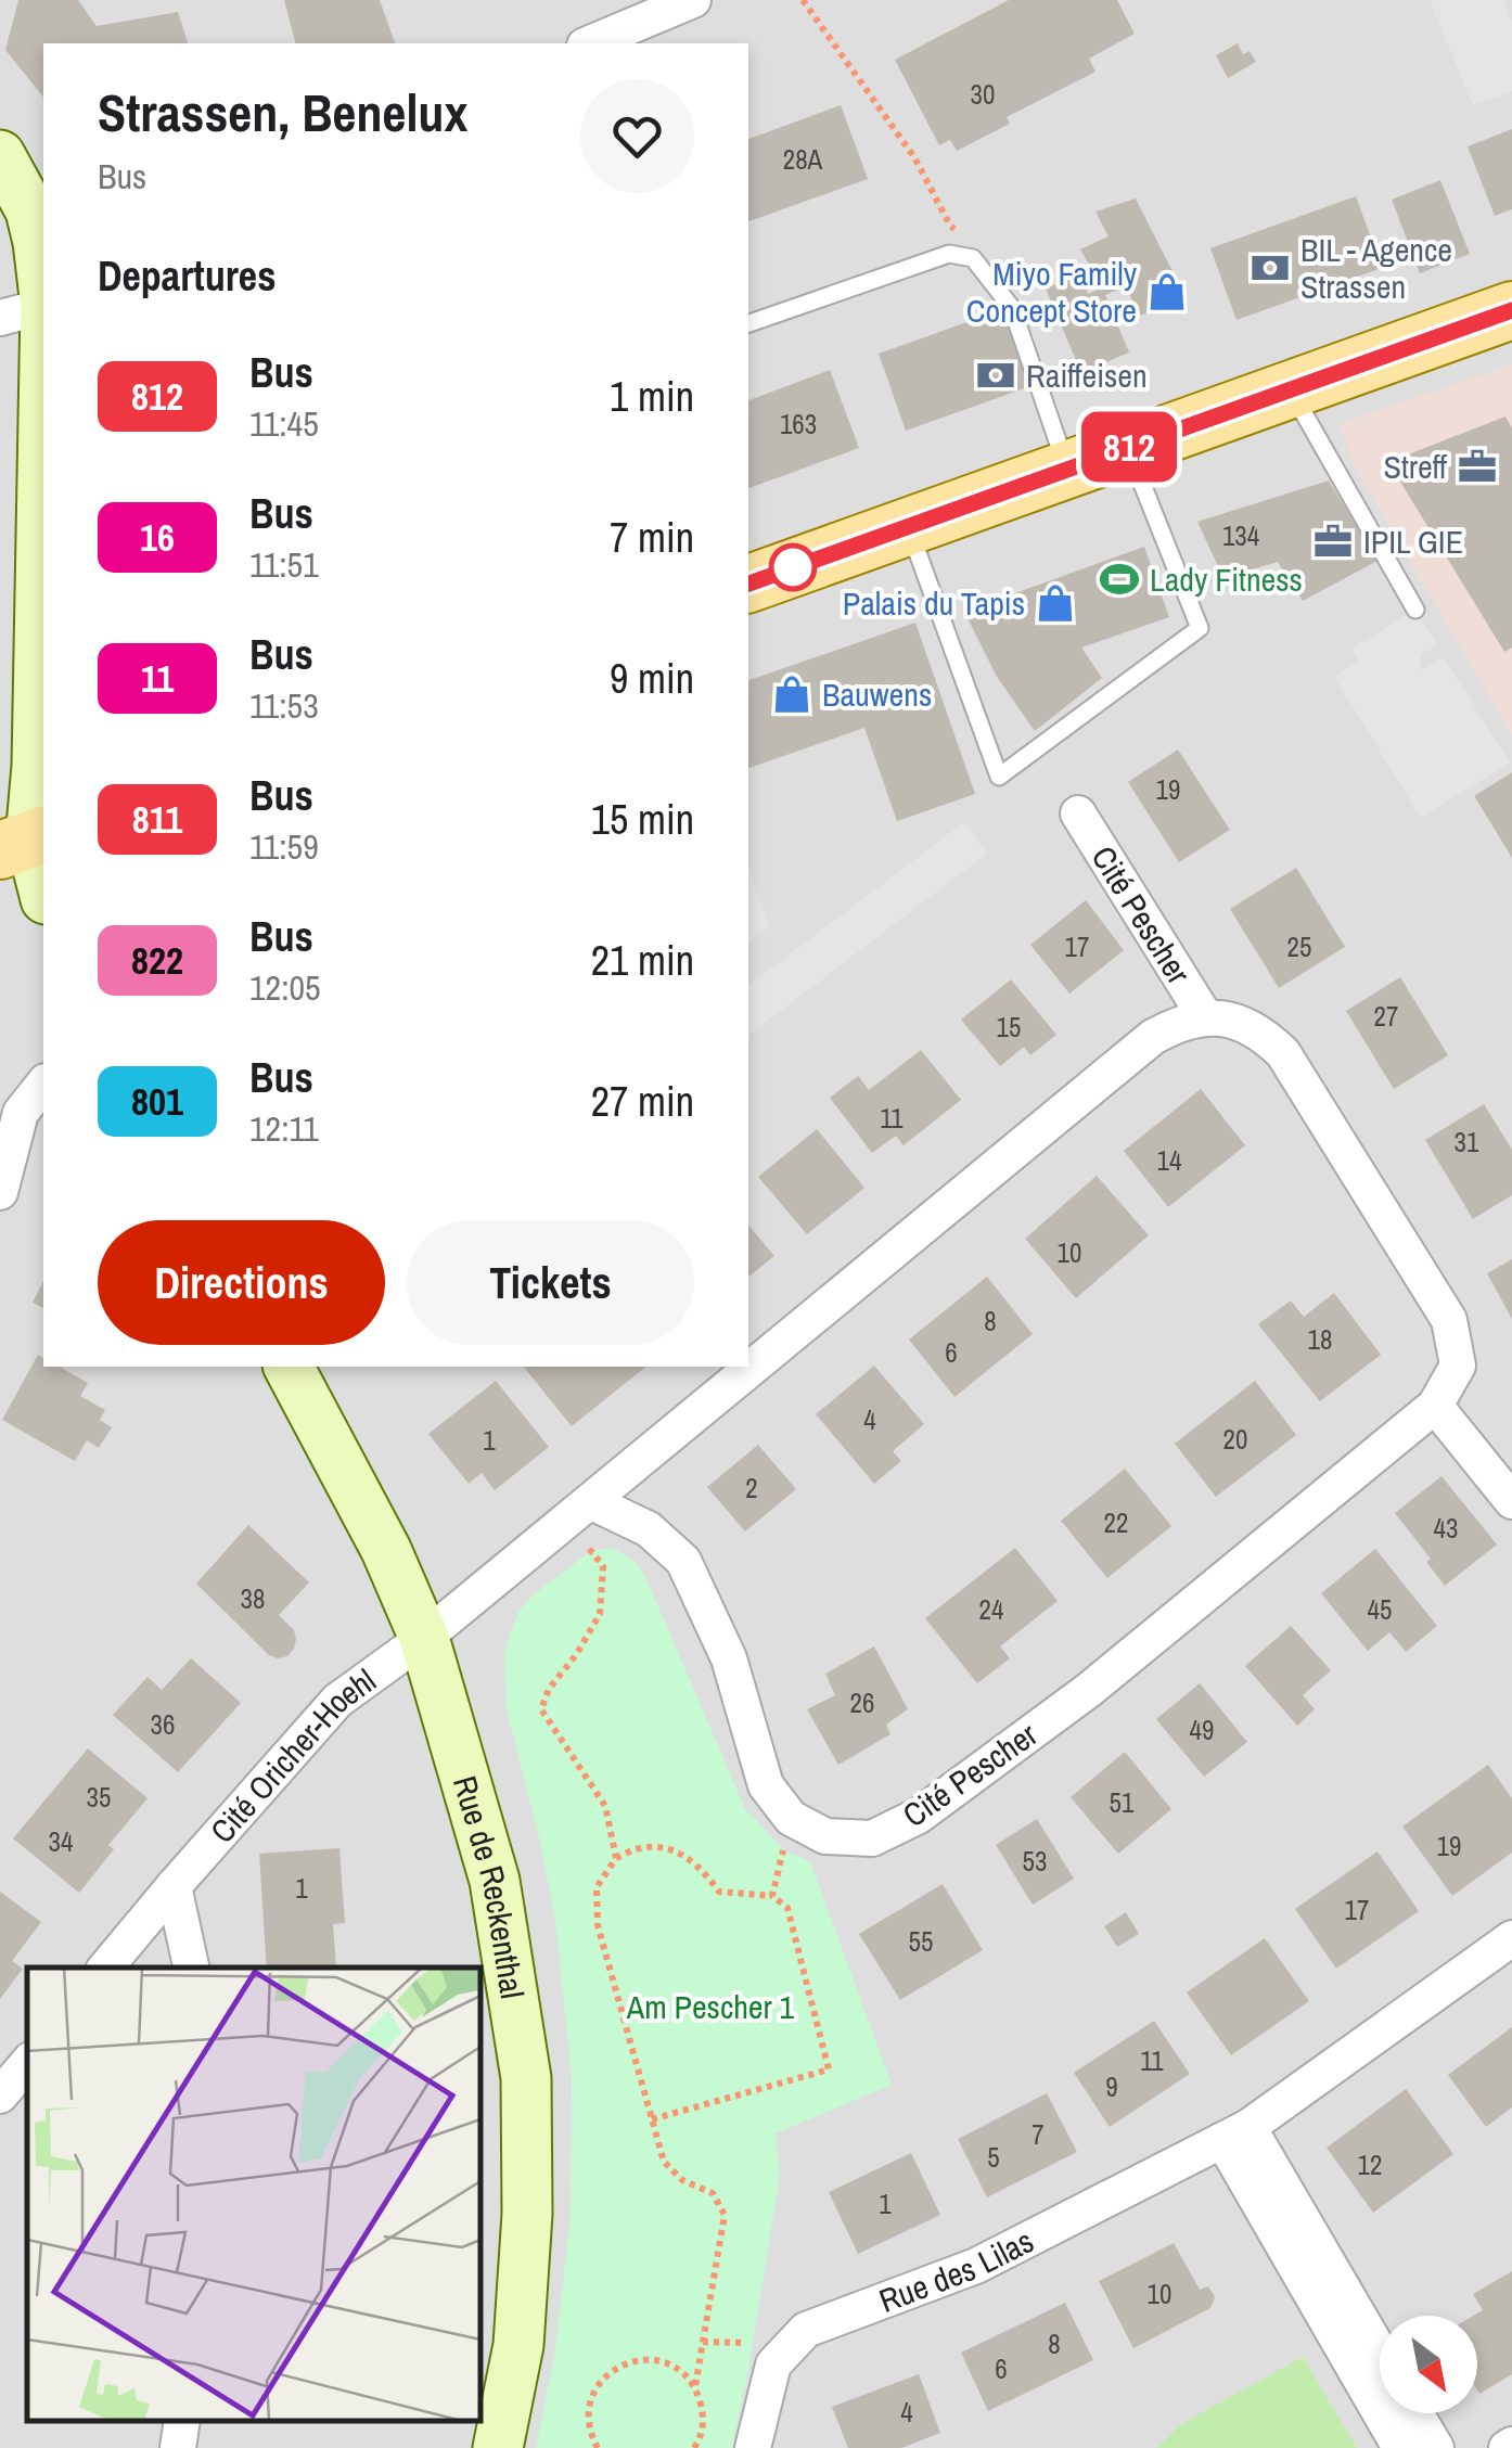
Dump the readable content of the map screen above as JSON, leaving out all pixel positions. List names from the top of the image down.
{
  "streets": {
    "main road": ["Rue de Reckenthal"],
    "street": ["Cité Pescher", "Cité Oricher-Hoehl", "Rue des Lilas"]
  },
  "crossings": [
    ["Cité Pescher", "Cité Oricher-Hoehl"],
    ["Cité Pescher", "Rue de Reckenthal"],
    ["Cité Oricher-Hoehl", "Rue de Reckenthal"]
  ],
  "parks": ["Am Pescher 1"],
  "places": {
    "bank": ["BIL - Agence Strassen", "Raiffeisen"],
    "shop": ["Miyo Family Concept Store", "Palais du Tapis", "Bauwens"],
    "office": ["Streff", "IPIL GIE"],
    "sports": ["Lady Fitness"]
  },
  "lines": ["bus line 812"],
  "house_numbers": [
    "30",
    "28A",
    "163",
    "134",
    "19",
    "17",
    "25",
    "27",
    "15",
    "11",
    "31",
    "14",
    "10",
    "8",
    "18",
    "6",
    "4",
    "20",
    "1",
    "2",
    "22",
    "43",
    "38",
    "24",
    "45",
    "26",
    "36",
    "49",
    "35",
    "51",
    "34",
    "19",
    "53",
    "1",
    "17",
    "55",
    "11",
    "9",
    "7",
    "5",
    "12",
    "1",
    "10",
    "8",
    "6",
    "4"
  ],
  "north": "bottom right",
  "page": {
    "on_map": "812",
    "heading": [
      ["Strassen, Benelux", "Bus"],
      "Departures"
    ],
    "list": [
      {
        "mark": "812",
        "name": "Bus",
        "note": "11:45",
        "value": "1 min"
      },
      {
        "mark": "16",
        "name": "Bus",
        "note": "11:51",
        "value": "7 min"
      },
      {
        "mark": "11",
        "name": "Bus",
        "note": "11:53",
        "value": "9 min"
      },
      {
        "mark": "811",
        "name": "Bus",
        "note": "11:59",
        "value": "15 min"
      },
      {
        "mark": "822",
        "name": "Bus",
        "note": "12:05",
        "value": "21 min"
      },
      {
        "mark": "801",
        "name": "Bus",
        "note": "12:11",
        "value": "27 min"
      }
    ],
    "buttons": ["Directions", "Tickets"]
  }
}
